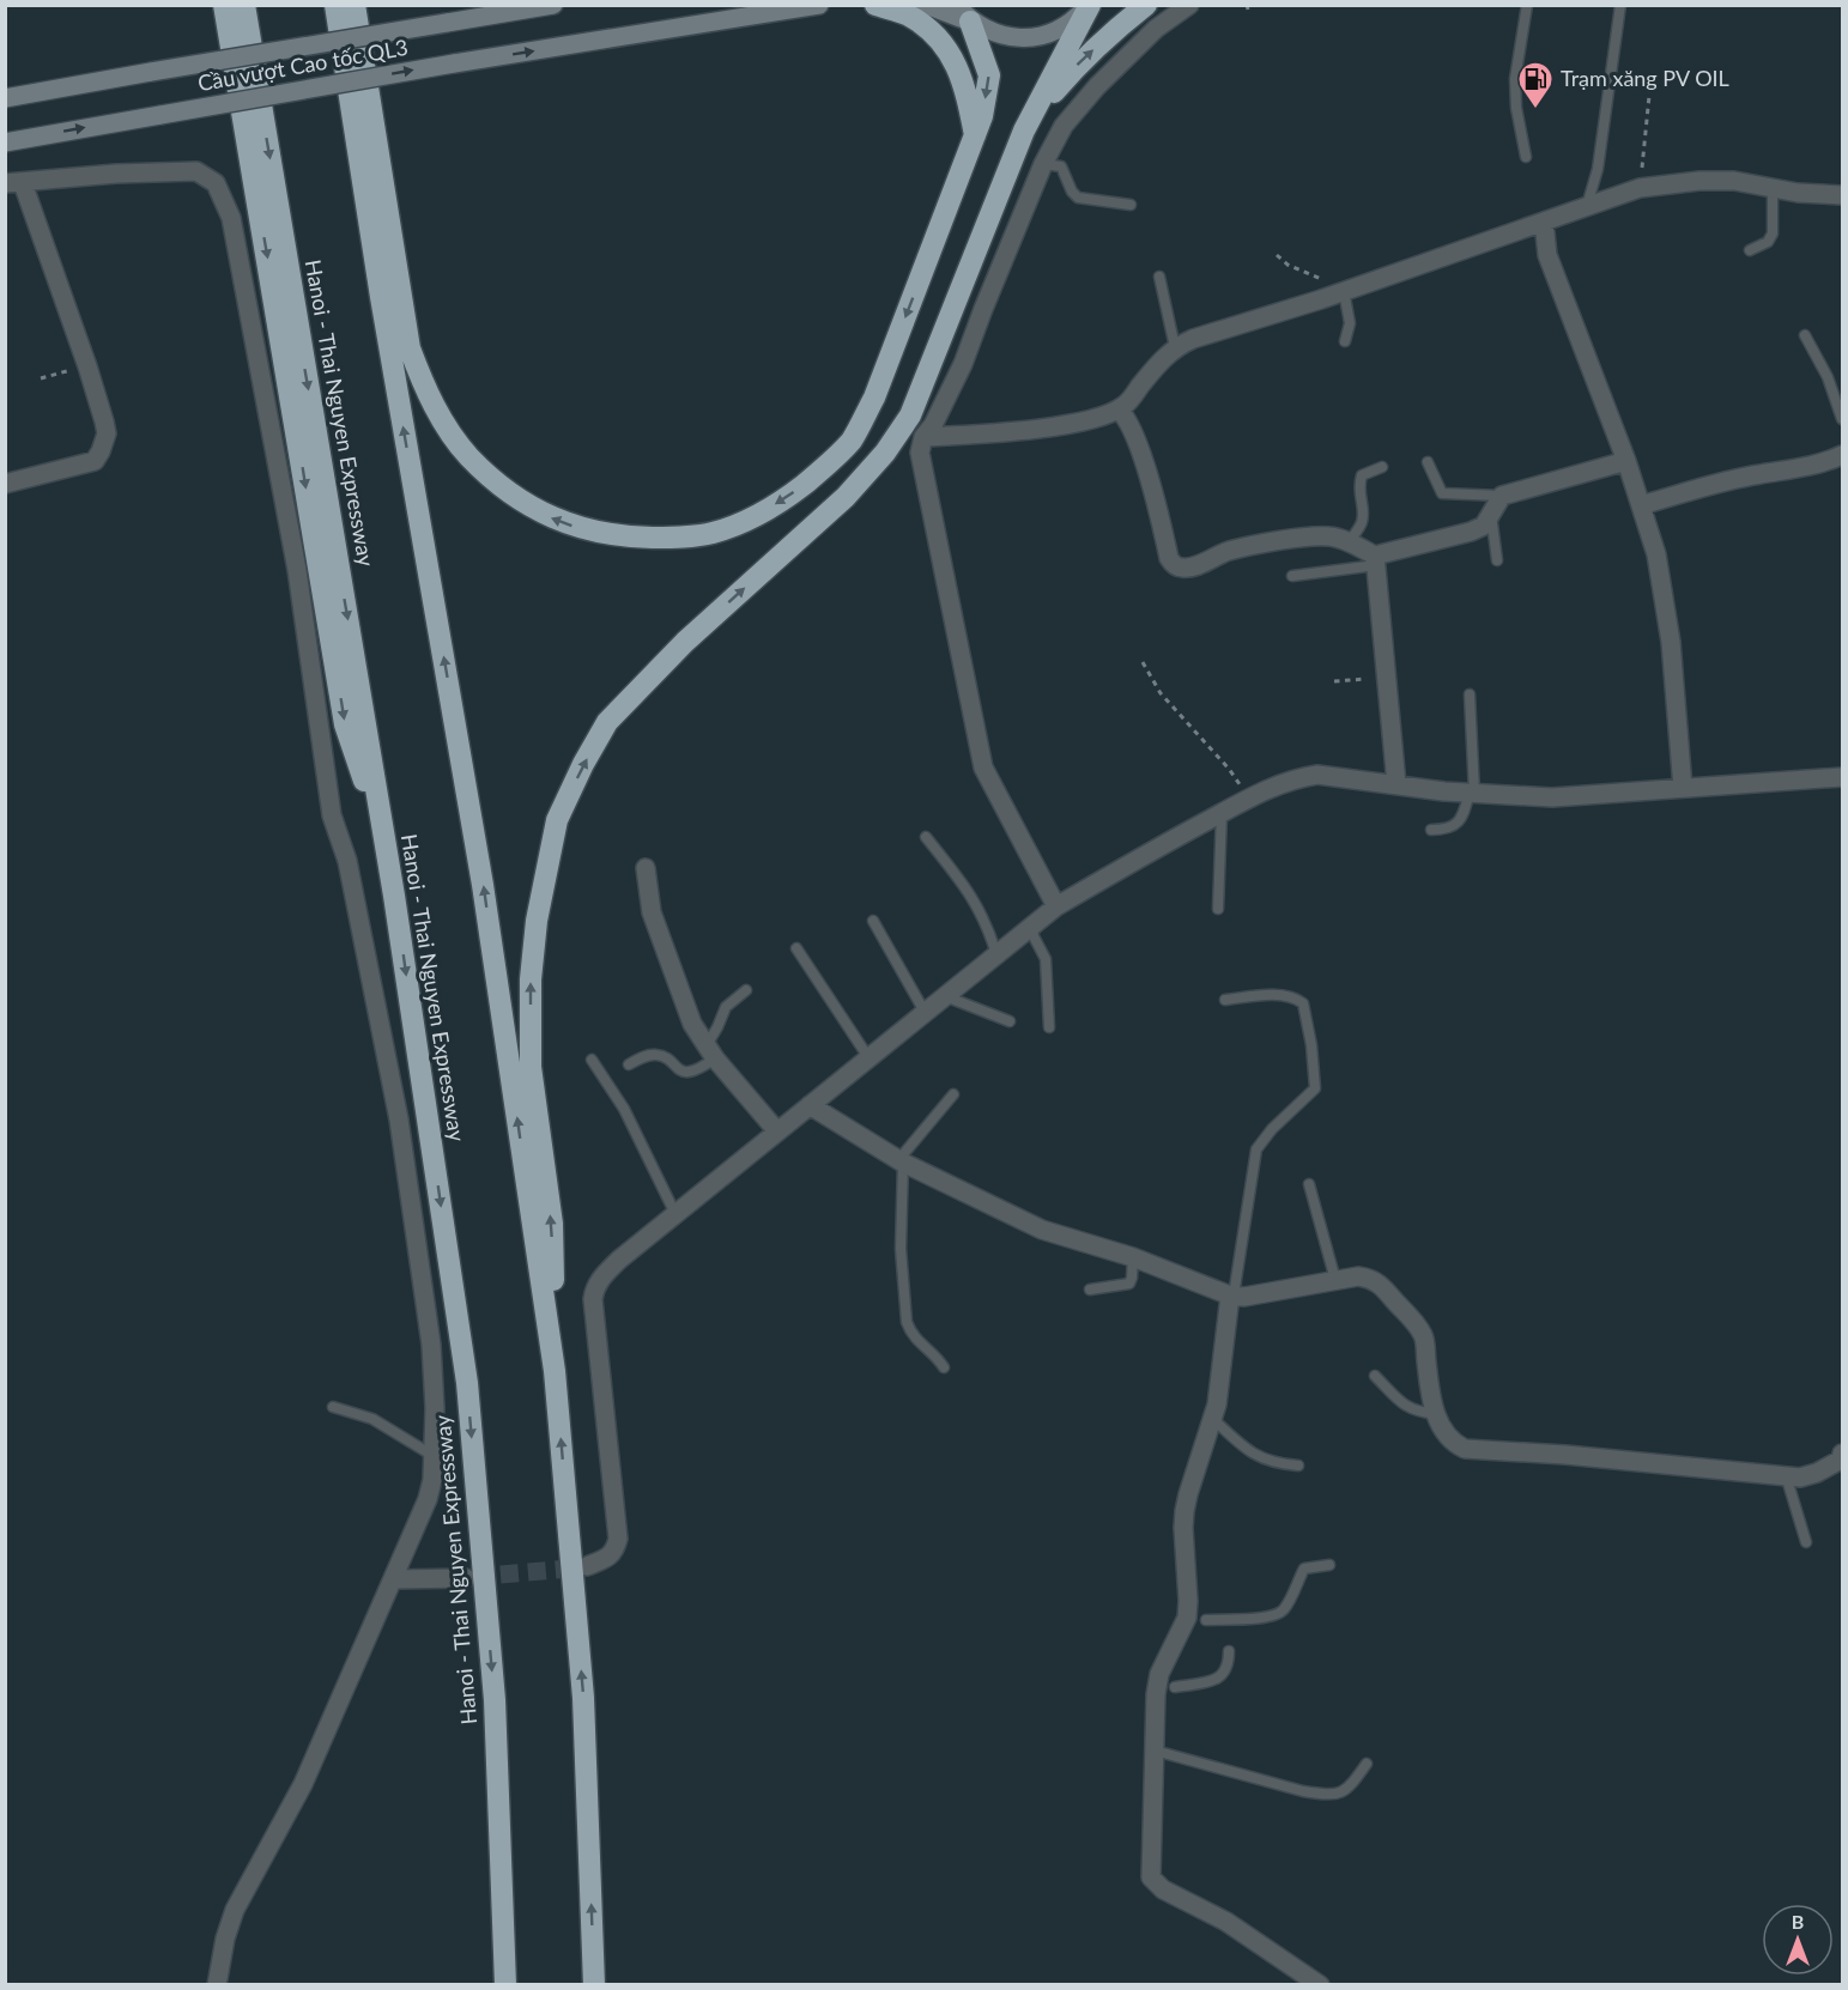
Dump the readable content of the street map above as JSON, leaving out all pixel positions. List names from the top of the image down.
{
  "streets": {
    "highway": ["Hanoi - Thai Nguyen Expressway"],
    "main road": ["Cầu vượt Cao tốc QL3"]
  },
  "places": {
    "fuel station": ["Trạm xăng PV OIL"]
  },
  "north": "top"
}
